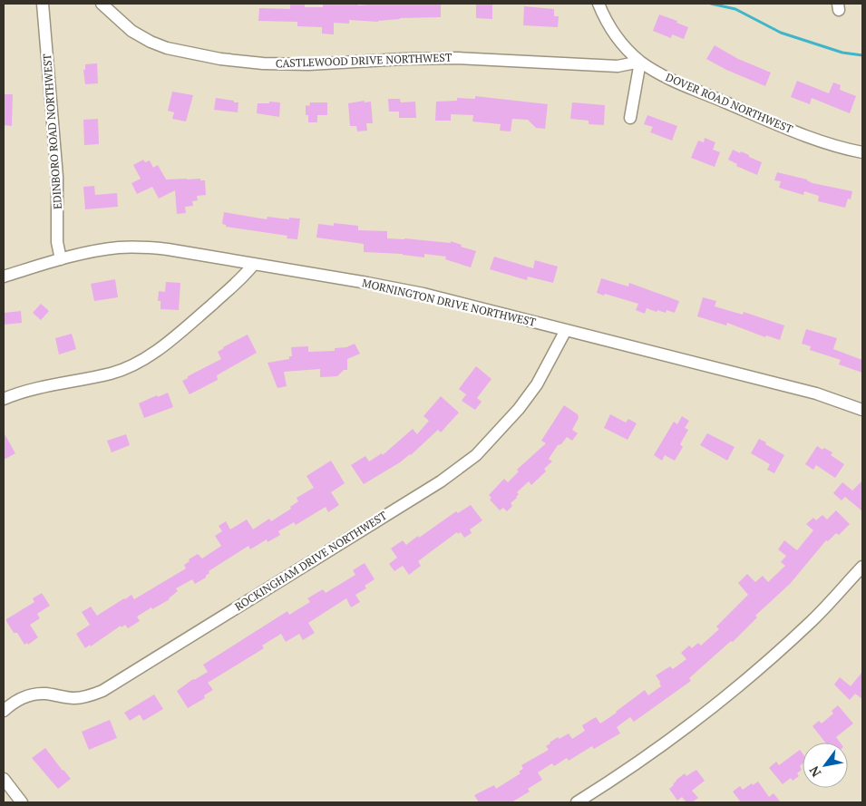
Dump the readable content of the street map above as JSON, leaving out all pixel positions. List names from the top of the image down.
{
  "streets": {
    "street": [
      "CASTLEWOOD DRIVE NORTHWEST",
      "DOVER ROAD NORTHWEST",
      "EDINBORO ROAD NORTHWEST",
      "MORNINGTON DRIVE NORTHWEST",
      "ROCKINGHAM DRIVE NORTHWEST"
    ]
  },
  "crossings": [
    ["CASTLEWOOD DRIVE NORTHWEST", "DOVER ROAD NORTHWEST"],
    ["EDINBORO ROAD NORTHWEST", "MORNINGTON DRIVE NORTHWEST"],
    ["MORNINGTON DRIVE NORTHWEST", "ROCKINGHAM DRIVE NORTHWEST"]
  ],
  "north": "bottom left"
}
